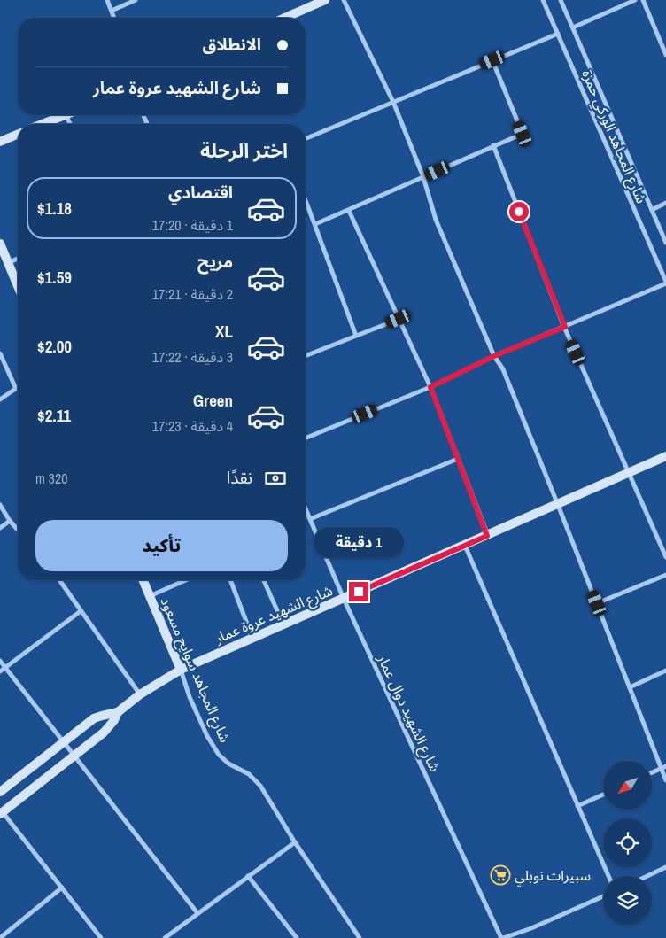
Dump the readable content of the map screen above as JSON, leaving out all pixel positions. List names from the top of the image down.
{
  "streets": {
    "street": [
      "شارع المجاهد الوركي حمزة",
      "شارع الشهيد عروة عمار",
      "شارع المجاهد سوايح مسعود",
      "شارع الشهيد دوال عمار"
    ]
  },
  "crossings": [
    ["شارع الشهيد عروة عمار", "شارع المجاهد سوايح مسعود"],
    ["شارع الشهيد عروة عمار", "شارع الشهيد دوال عمار"]
  ],
  "places": {
    "supermarket": ["سبيرات نوبلي"]
  },
  "north": "bottom left",
  "page": {
    "banner": ["الانطلاق", "شارع الشهيد عروة عمار"],
    "heading": "اختر الرحلة",
    "list": [
      {
        "name": "اقتصادي",
        "note": "1 دقيقة · 17:20",
        "value": "$1.18"
      },
      {
        "name": "مريح",
        "note": "2 دقيقة · 17:21",
        "value": "$1.59"
      },
      {
        "name": "XL",
        "note": "3 دقيقة · 17:22",
        "value": "$2.00"
      },
      {
        "name": "Green",
        "note": "4 دقيقة · 17:23",
        "value": "$2.11"
      }
    ],
    "pay": ["نقدًا", "320 m"],
    "buttons": "تأكيد",
    "bubble": "1 دقيقة"
  }
}
